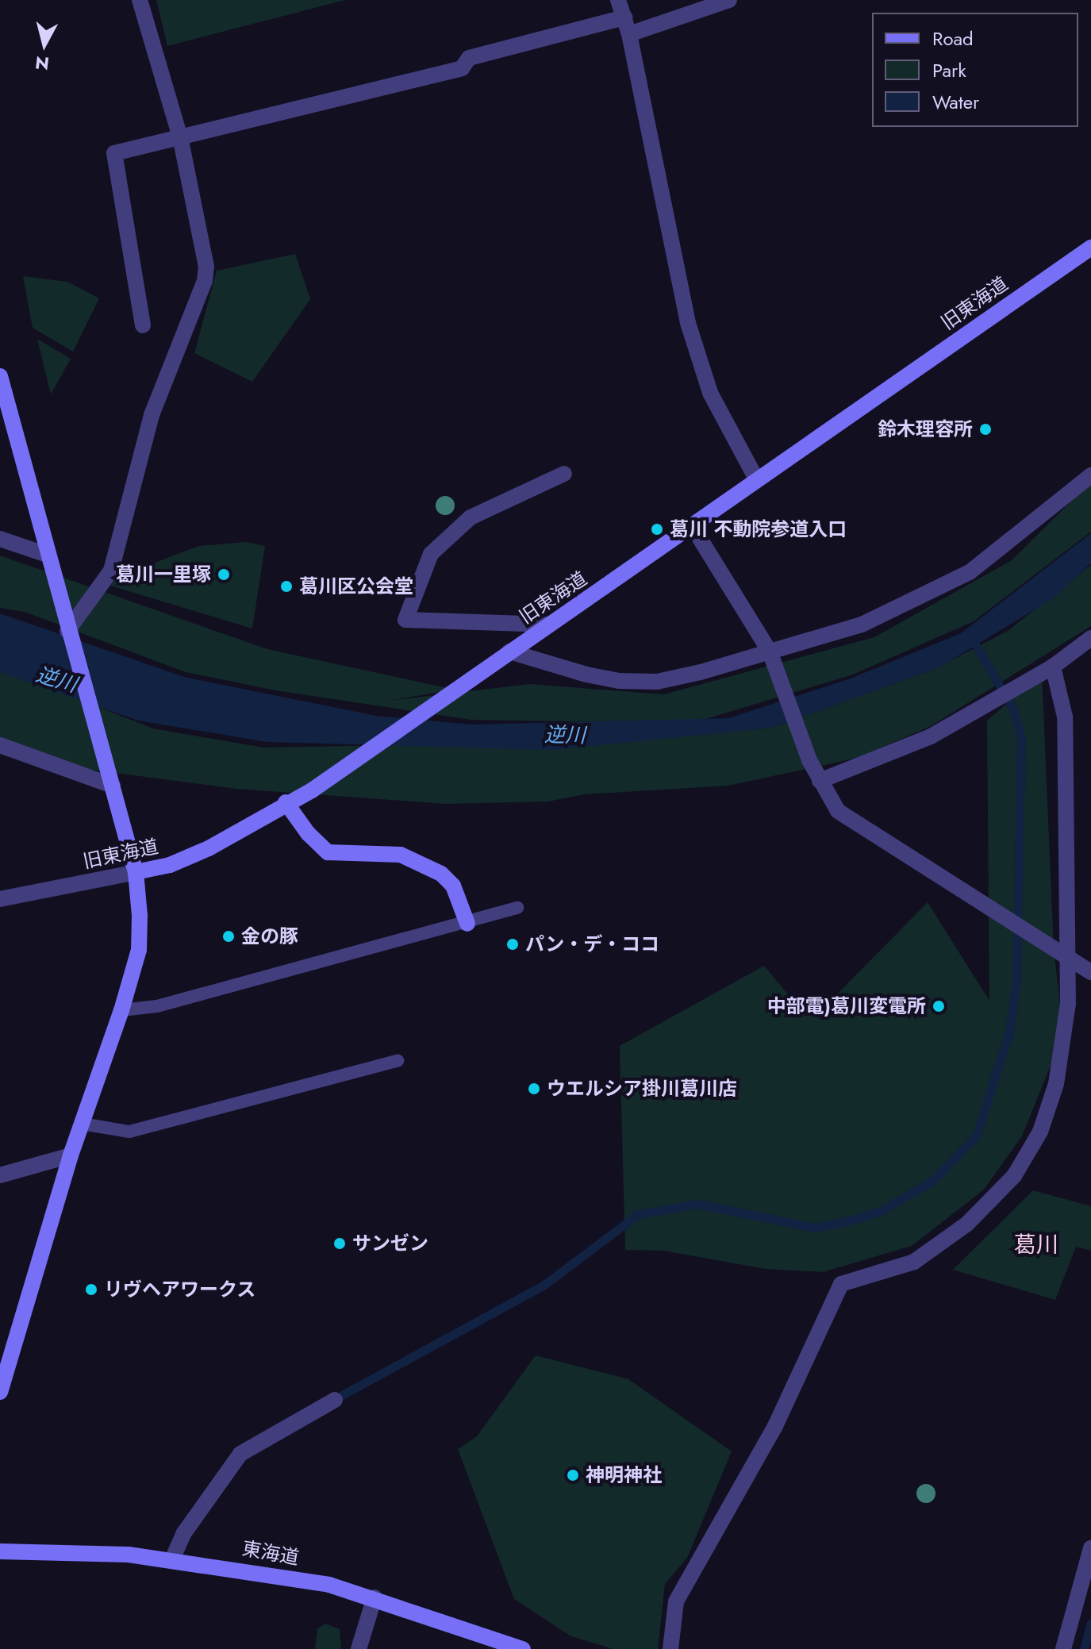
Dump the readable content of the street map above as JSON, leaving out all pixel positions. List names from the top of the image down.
{
  "streets": {
    "street": ["旧東海道", "東海道"]
  },
  "districts": ["葛川"],
  "water": ["逆川"],
  "places": [
    "鈴木理容所",
    "葛川 不動院参道入口",
    "葛川一里塚",
    "葛川区公会堂",
    "金の豚",
    "パン・デ・ココ",
    "中部電)葛川変電所",
    "ウエルシア掛川葛川店",
    "サンゼン",
    "リヴヘアワークス",
    "神明神社"
  ],
  "legend": ["Road", "Park", "Water"],
  "north": "bottom"
}
